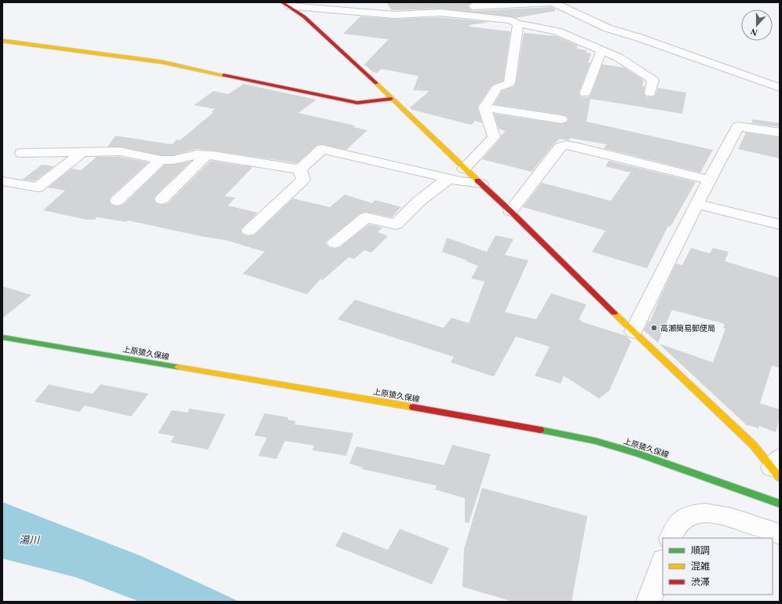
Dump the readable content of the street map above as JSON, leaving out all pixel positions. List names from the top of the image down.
{
  "streets": {
    "street": ["上原猿久保線"]
  },
  "water": ["湯川"],
  "places": ["高瀬簡易郵便局"],
  "legend": ["順調", "混雑", "渋滞"],
  "north": "bottom"
}
